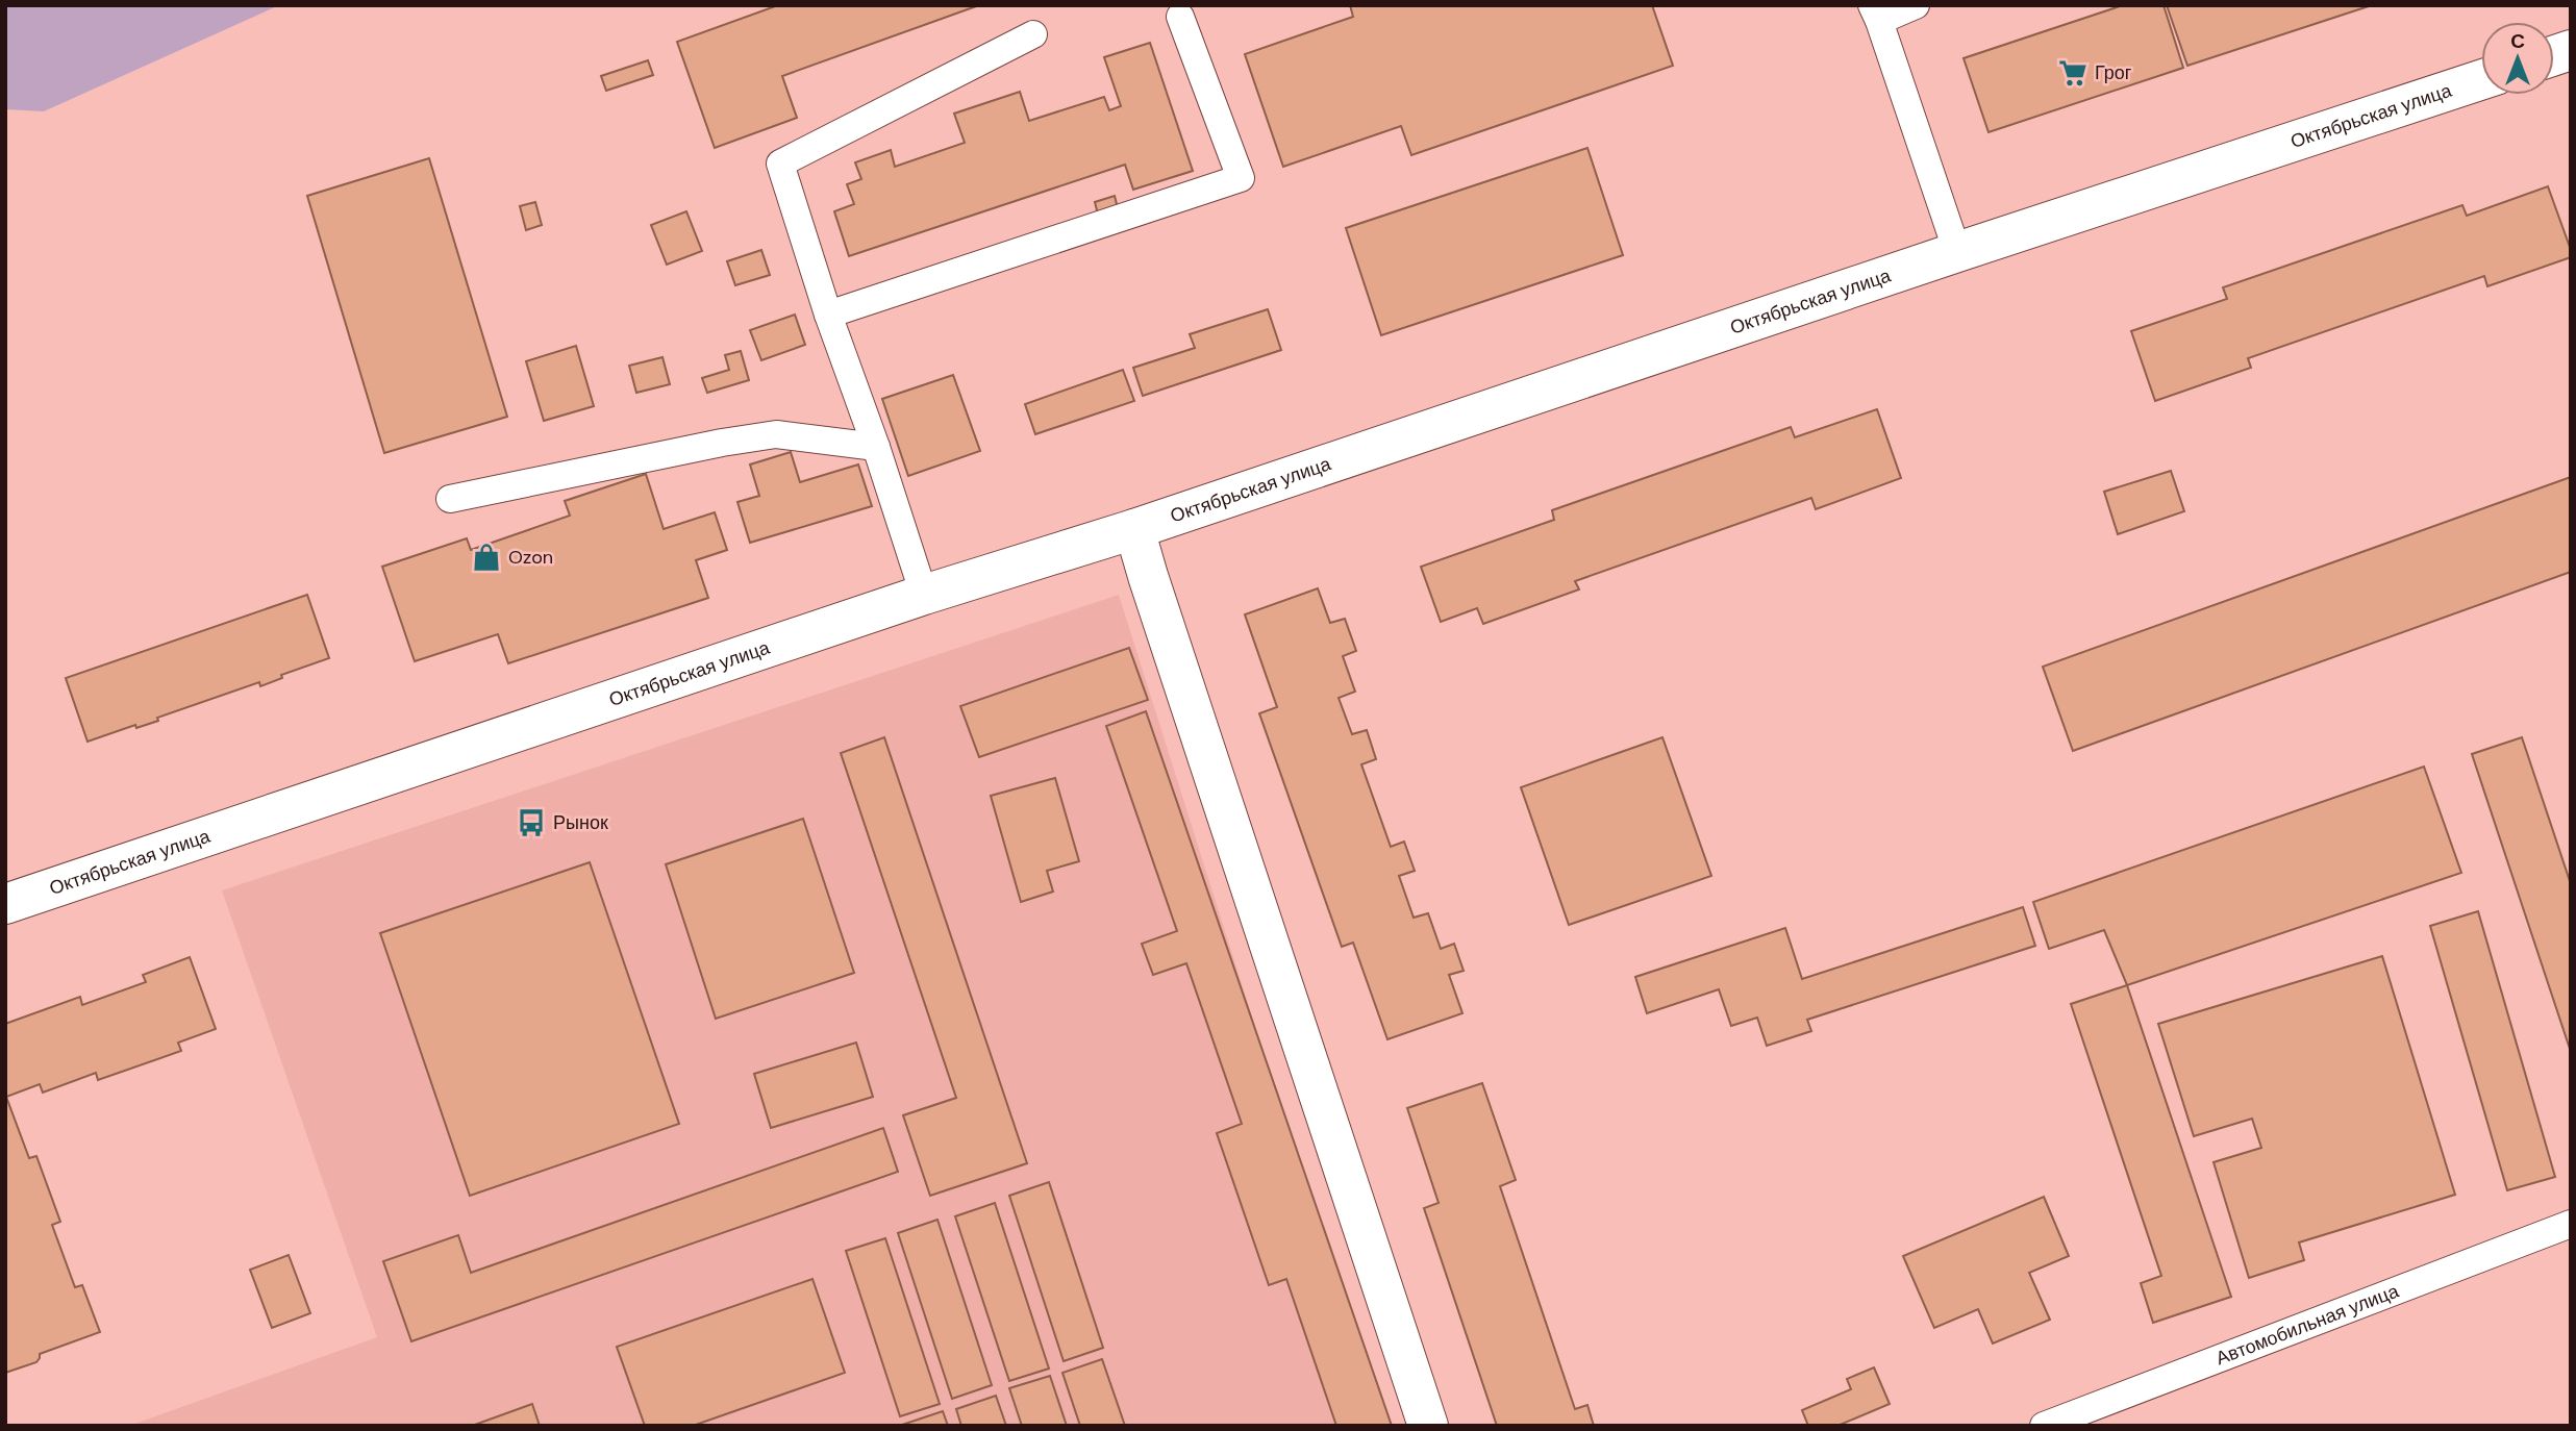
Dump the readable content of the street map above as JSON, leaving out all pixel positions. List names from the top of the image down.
{
  "streets": {
    "street": ["Октябрьская улица"],
    "lane": ["Автомобильная улица"]
  },
  "places": {
    "supermarket": ["Грог"],
    "shop": ["Ozon"],
    "bus stop": ["Рынок"]
  },
  "north": "top"
}
